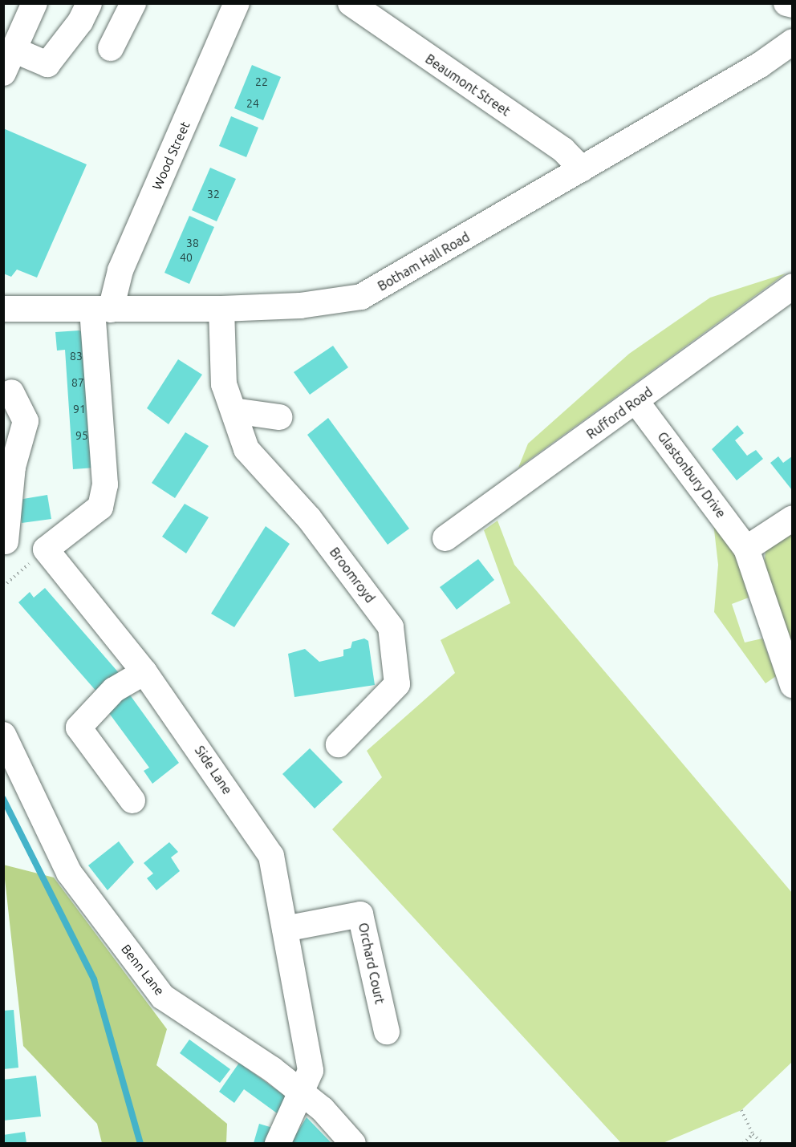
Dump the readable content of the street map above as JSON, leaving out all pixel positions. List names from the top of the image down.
{
  "streets": {
    "street": [
      "Beaumont Street",
      "Wood Street",
      "Botham Hall Road",
      "Rufford Road",
      "Glastonbury Drive",
      "Broomroyd",
      "Side Lane",
      "Orchard Court",
      "Benn Lane"
    ]
  },
  "crossings": [
    ["Beaumont Street", "Botham Hall Road"],
    ["Wood Street", "Botham Hall Road"],
    ["Wood Street", "Side Lane"],
    ["Botham Hall Road", "Broomroyd"],
    ["Rufford Road", "Glastonbury Drive"],
    ["Side Lane", "Orchard Court"],
    ["Side Lane", "Benn Lane"]
  ],
  "house_numbers": [
    "22",
    "24",
    "32",
    "38",
    "40",
    "83",
    "87",
    "91",
    "95"
  ]
}
